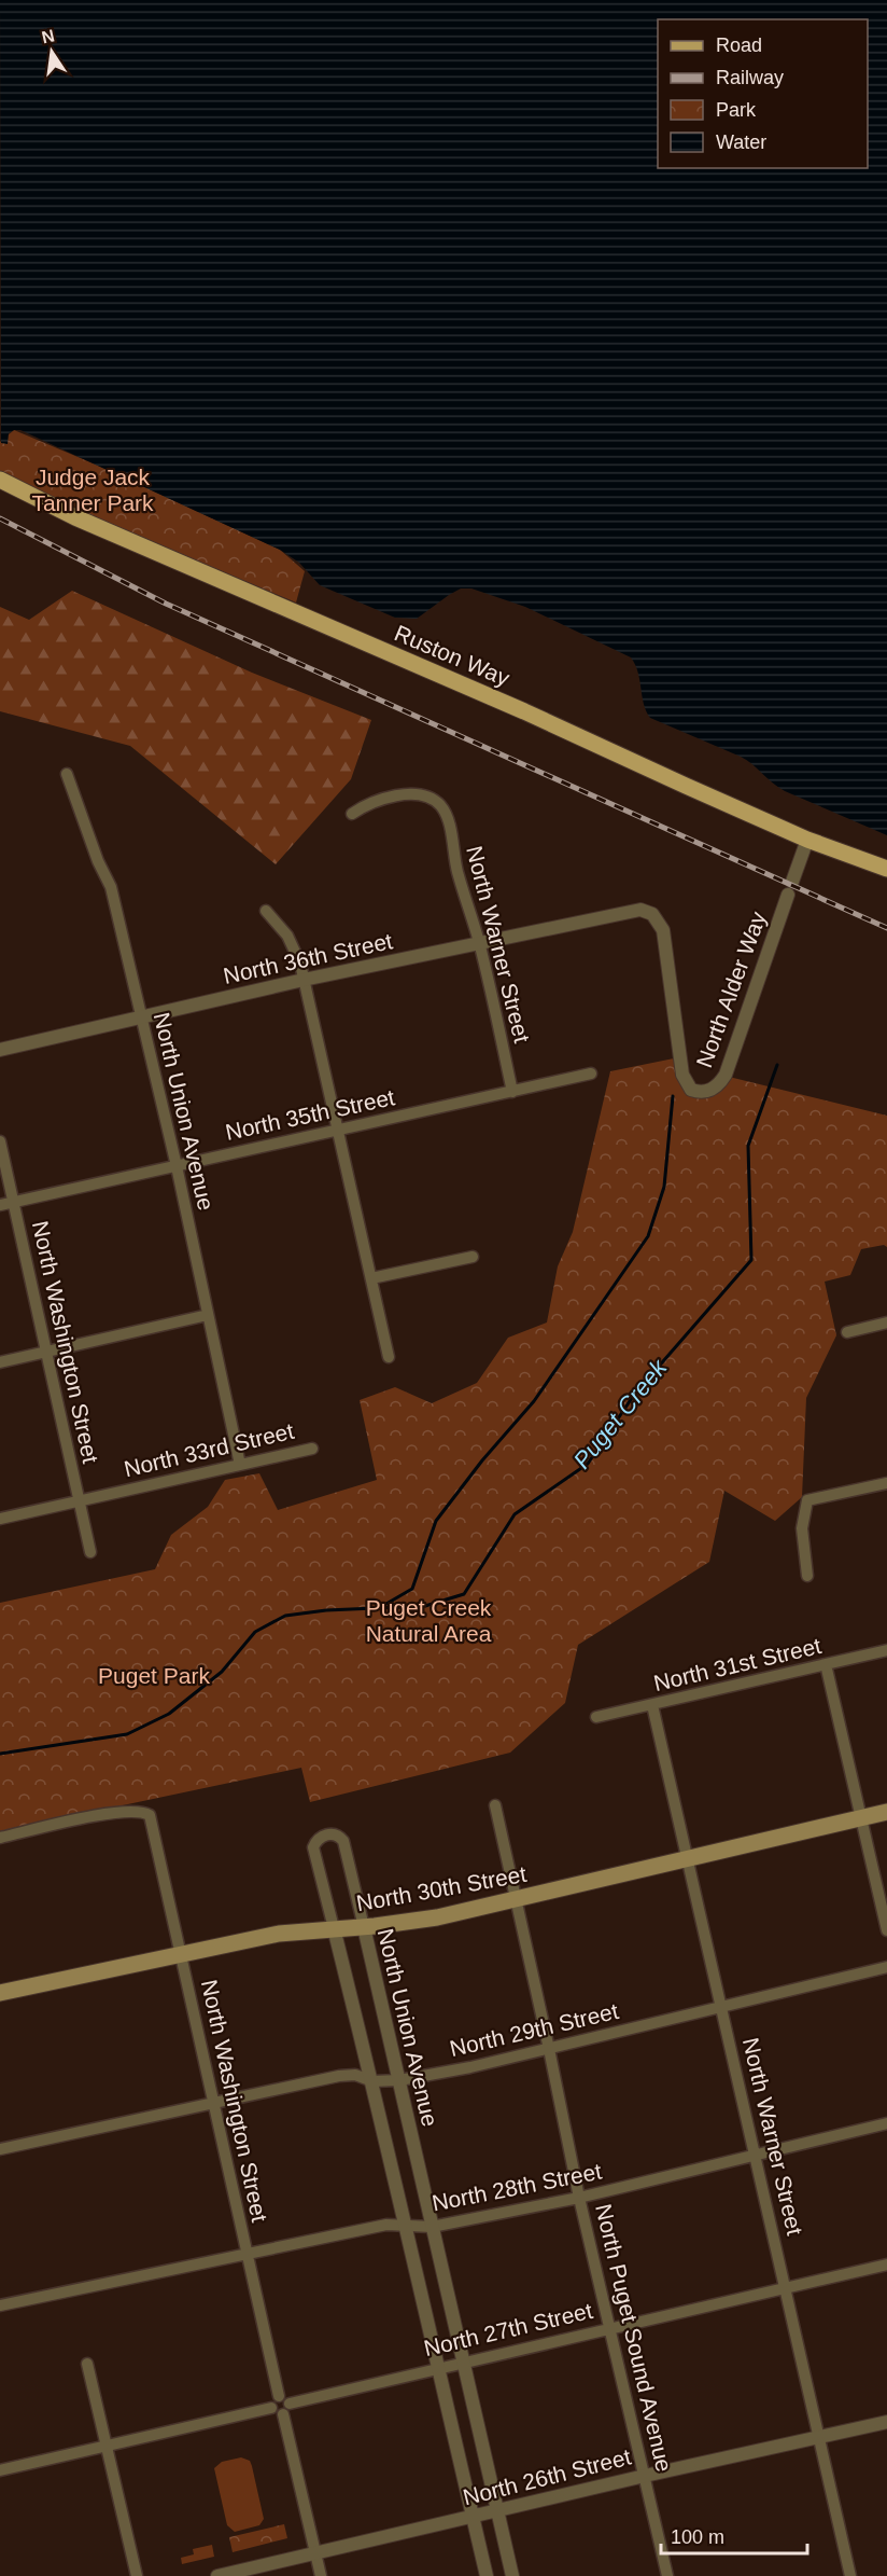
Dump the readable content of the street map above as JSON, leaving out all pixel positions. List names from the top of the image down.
{
  "streets": {
    "main road": ["Ruston Way", "North 30th Street"],
    "street": [
      "North Warner Street",
      "North 36th Street",
      "North Alder Way",
      "North Union Avenue",
      "North 35th Street",
      "North Washington Street",
      "North 33rd Street",
      "North 31st Street",
      "North 29th Street",
      "North 28th Street",
      "North 27th Street",
      "North Puget Sound Avenue",
      "North 26th Street"
    ]
  },
  "crossings": [
    ["Ruston Way", "North Alder Way"],
    ["North Warner Street", "North 36th Street"],
    ["North Warner Street", "North 35th Street"],
    ["North Warner Street", "North 31st Street"],
    ["North Warner Street", "North 30th Street"],
    ["North Warner Street", "North 29th Street"],
    ["North Warner Street", "North 28th Street"],
    ["North Warner Street", "North 27th Street"],
    ["North Warner Street", "North 26th Street"],
    ["North 36th Street", "North Alder Way"],
    ["North 36th Street", "North Union Avenue"],
    ["North Union Avenue", "North 35th Street"],
    ["North Union Avenue", "North 33rd Street"],
    ["North Union Avenue", "North 30th Street"],
    ["North Union Avenue", "North 29th Street"],
    ["North Union Avenue", "North 28th Street"],
    ["North Union Avenue", "North 27th Street"],
    ["North Union Avenue", "North 26th Street"],
    ["North 35th Street", "North Washington Street"],
    ["North Washington Street", "North 33rd Street"],
    ["North Washington Street", "North 30th Street"],
    ["North Washington Street", "North 29th Street"],
    ["North Washington Street", "North 28th Street"],
    ["North Washington Street", "North 27th Street"],
    ["North 30th Street", "North Puget Sound Avenue"],
    ["North 29th Street", "North Puget Sound Avenue"],
    ["North 28th Street", "North Puget Sound Avenue"],
    ["North 27th Street", "North Puget Sound Avenue"],
    ["North Puget Sound Avenue", "North 26th Street"]
  ],
  "water": ["Puget Creek"],
  "parks": ["Judge Jack Tanner Park", "Puget Creek Natural Area", "Puget Park"],
  "legend": [
    "Road",
    "Railway",
    "Park",
    "Water"
  ],
  "scale_bar": "100 m",
  "north": "top"
}
